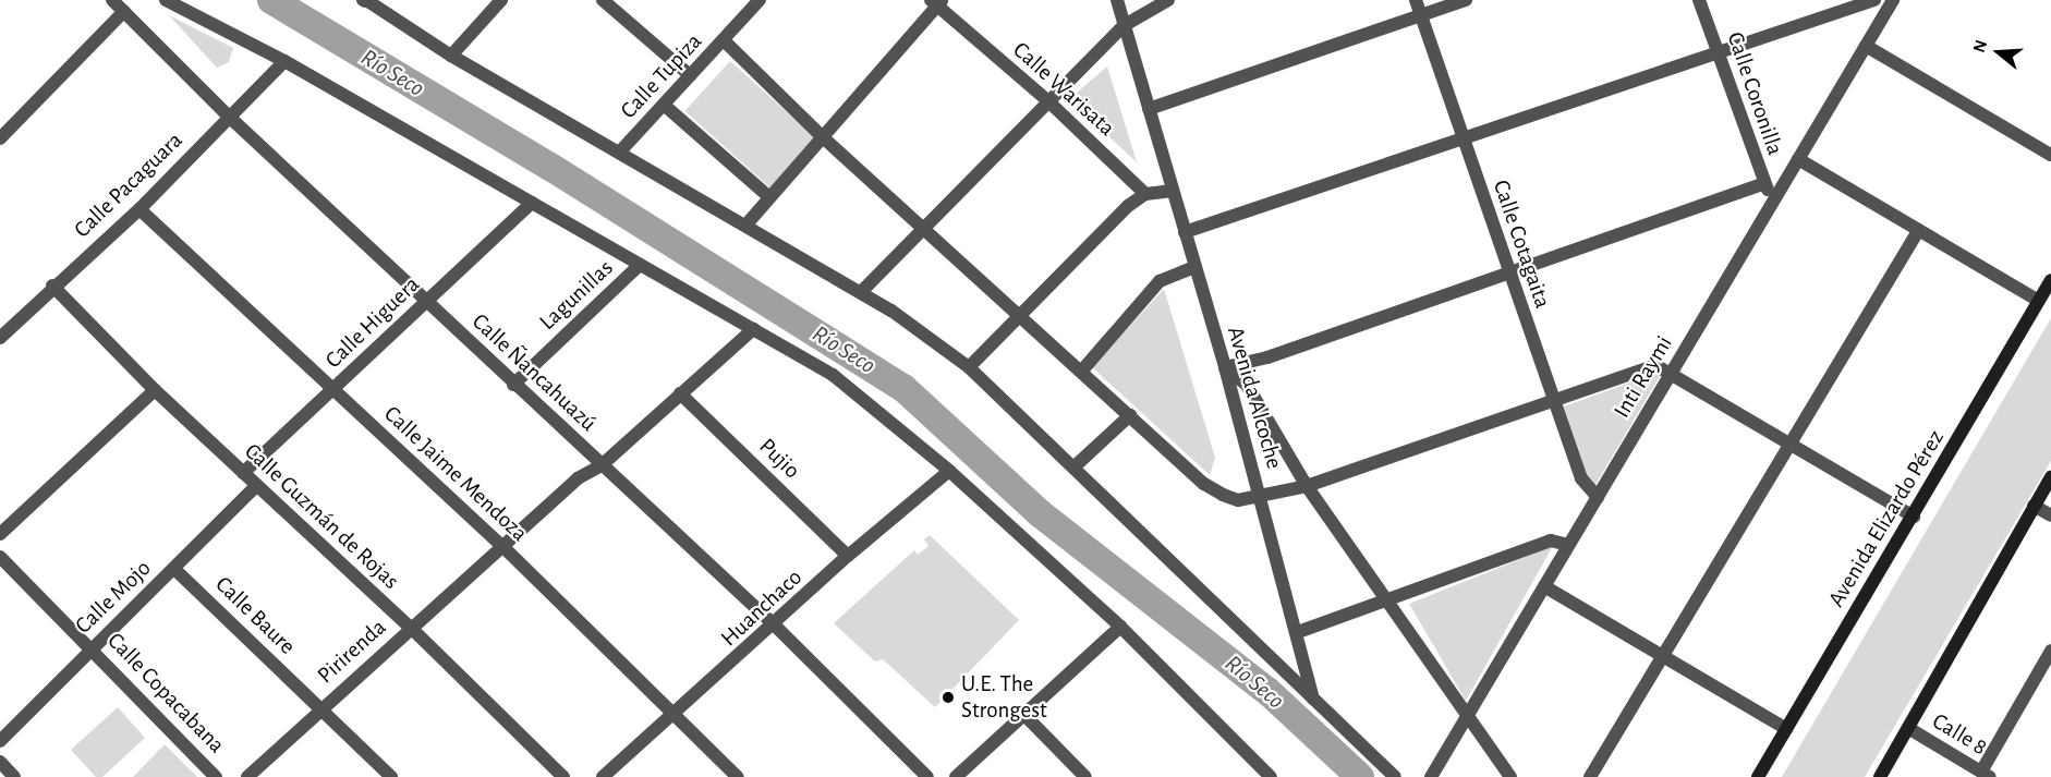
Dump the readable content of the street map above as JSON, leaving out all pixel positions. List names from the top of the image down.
{
  "streets": {
    "main road": ["Avenida Elizardo Pérez"],
    "street": [
      "Calle Tupiza",
      "Calle Warisata",
      "Calle Coronilla",
      "Calle Pacaguara",
      "Calle Cotagaita",
      "Lagunillas",
      "Calle Higuera",
      "Calle Ñancahuazú",
      "Inti Raymi",
      "Avenida Alcoche",
      "Pujio",
      "Calle Jaime Mendoza",
      "Calle Guzmán de Rojas",
      "Calle Mojo",
      "Huanchaco",
      "Calle Baure",
      "Pirirenda",
      "Calle Copacabana",
      "Calle 8"
    ]
  },
  "crossings": [
    ["Calle Coronilla", "Inti Raymi"],
    ["Calle Pacaguara", "Calle Ñancahuazú"],
    ["Calle Pacaguara", "Calle Jaime Mendoza"],
    ["Calle Pacaguara", "Calle Guzmán de Rojas"],
    ["Calle Cotagaita", "Inti Raymi"],
    ["Lagunillas", "Calle Ñancahuazú"],
    ["Calle Higuera", "Calle Ñancahuazú"],
    ["Calle Higuera", "Calle Jaime Mendoza"],
    ["Calle Higuera", "Calle Guzmán de Rojas"],
    ["Calle Ñancahuazú", "Huanchaco"],
    ["Calle Ñancahuazú", "Pirirenda"],
    ["Pujio", "Huanchaco"],
    ["Pujio", "Pirirenda"],
    ["Calle Jaime Mendoza", "Huanchaco"],
    ["Calle Jaime Mendoza", "Pirirenda"],
    ["Calle Guzmán de Rojas", "Calle Mojo"],
    ["Calle Guzmán de Rojas", "Pirirenda"],
    ["Calle Mojo", "Calle Baure"],
    ["Calle Mojo", "Calle Copacabana"],
    ["Calle Baure", "Pirirenda"]
  ],
  "water": ["Río Seco"],
  "places": ["U.E. The Strongest"],
  "north": "left"
}
